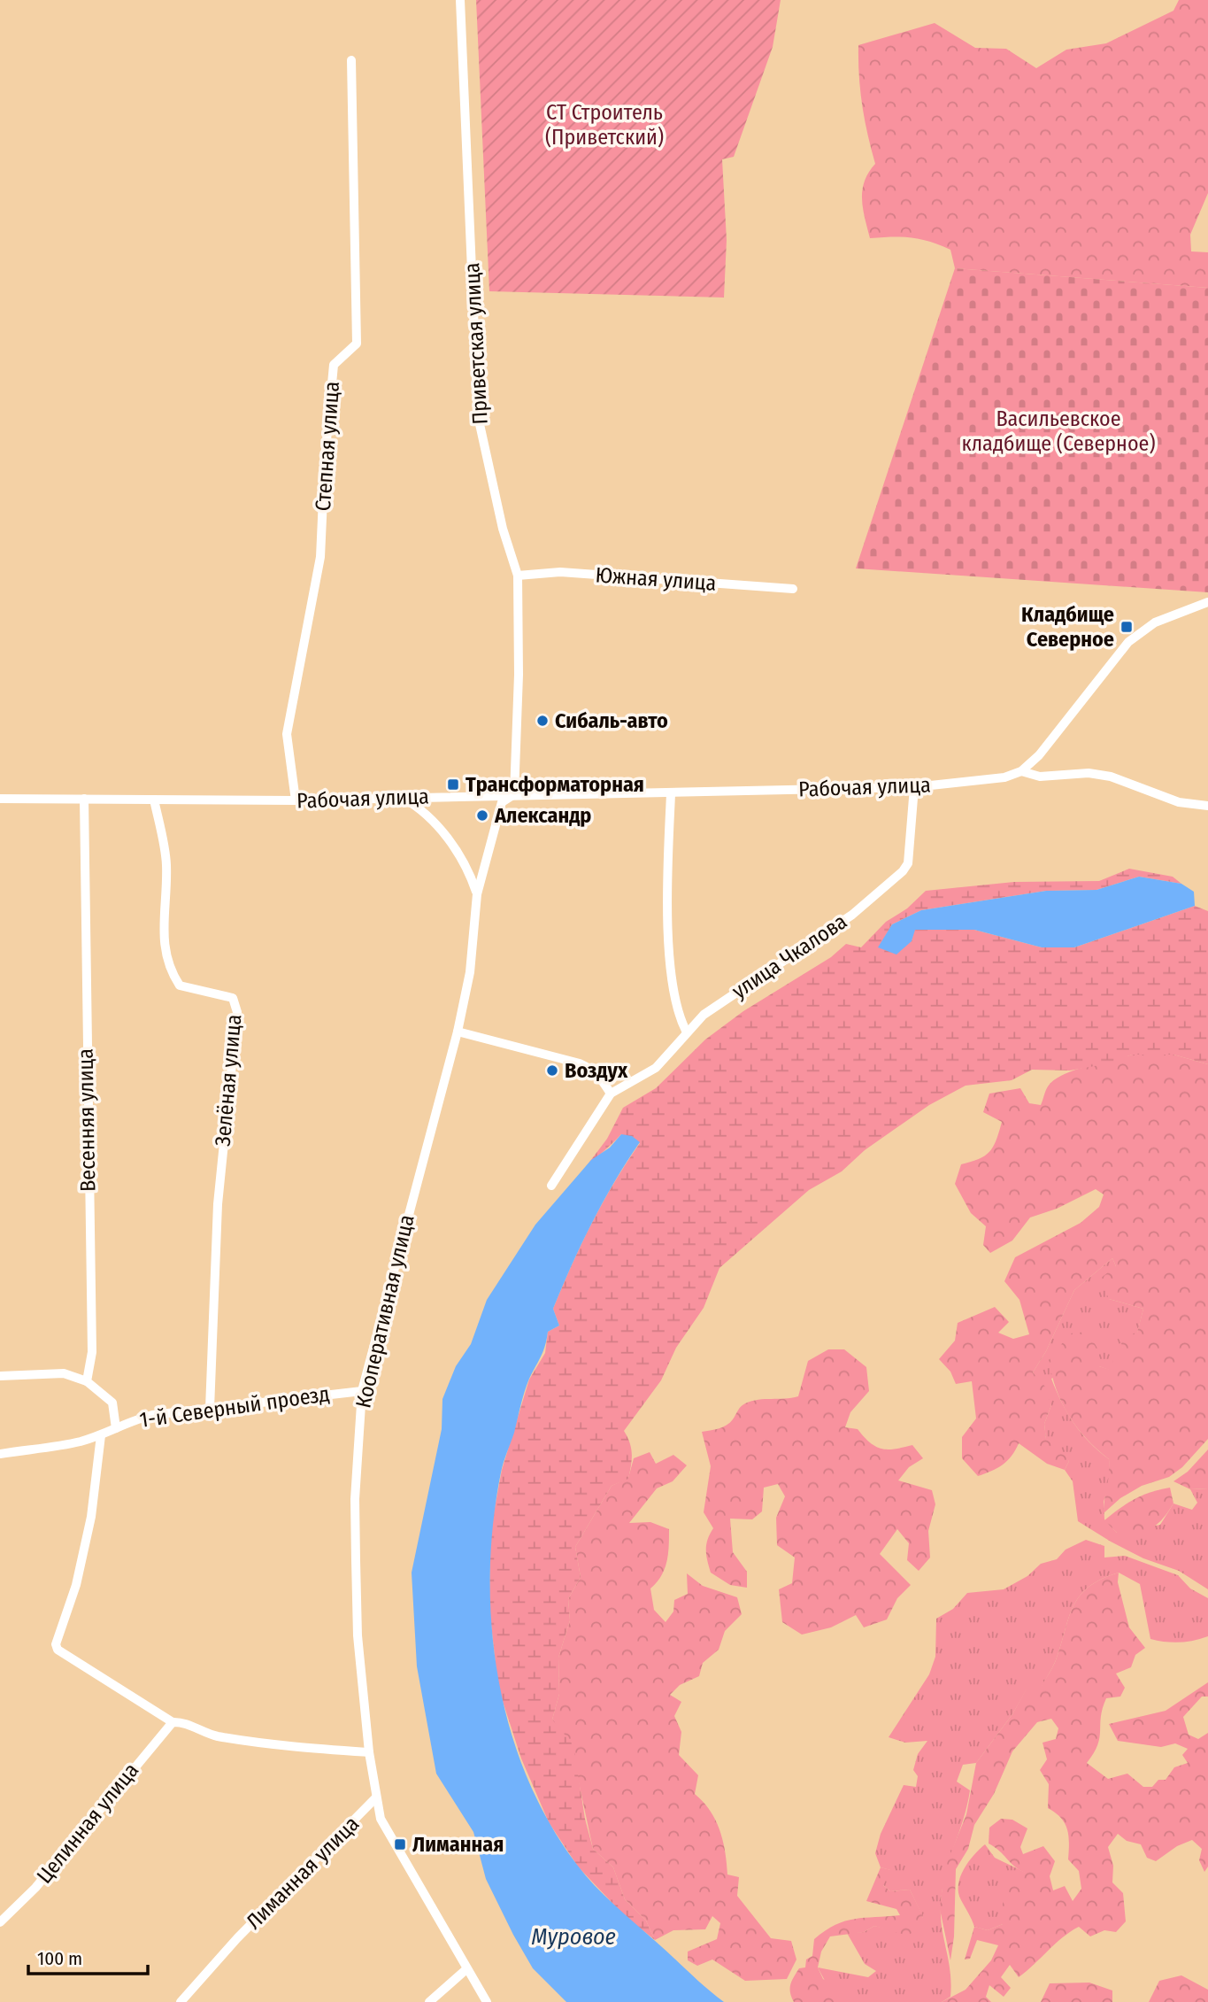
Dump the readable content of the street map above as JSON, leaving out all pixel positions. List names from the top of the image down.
{
  "streets": {
    "street": [
      "Приветская улица",
      "Степная улица",
      "Южная улица",
      "Рабочая улица",
      "улица Чкалова",
      "Зелёная улица",
      "Весенняя улица",
      "Кооперативная улица",
      "1-й Северный проезд",
      "Целинная улица",
      "Лиманная улица"
    ]
  },
  "crossings": [
    ["Приветская улица", "Южная улица"],
    ["Приветская улица", "Рабочая улица"],
    ["Приветская улица", "Кооперативная улица"],
    ["Степная улица", "Рабочая улица"],
    ["Рабочая улица", "улица Чкалова"],
    ["Рабочая улица", "Зелёная улица"],
    ["Рабочая улица", "Весенняя улица"],
    ["Рабочая улица", "Кооперативная улица"],
    ["Зелёная улица", "1-й Северный проезд"],
    ["Кооперативная улица", "1-й Северный проезд"],
    ["Кооперативная улица", "Лиманная улица"]
  ],
  "water": ["Муровое"],
  "parks": ["СТ Строитель (Приветский)", "Васильевское кладбище (Северное)"],
  "places": {
    "transit": ["Кладбище Северное", "Трансформаторная", "Лиманная"],
    "other": ["Сибаль-авто", "Александр", "Воздух"]
  },
  "scale_bar": "100 m"
}
